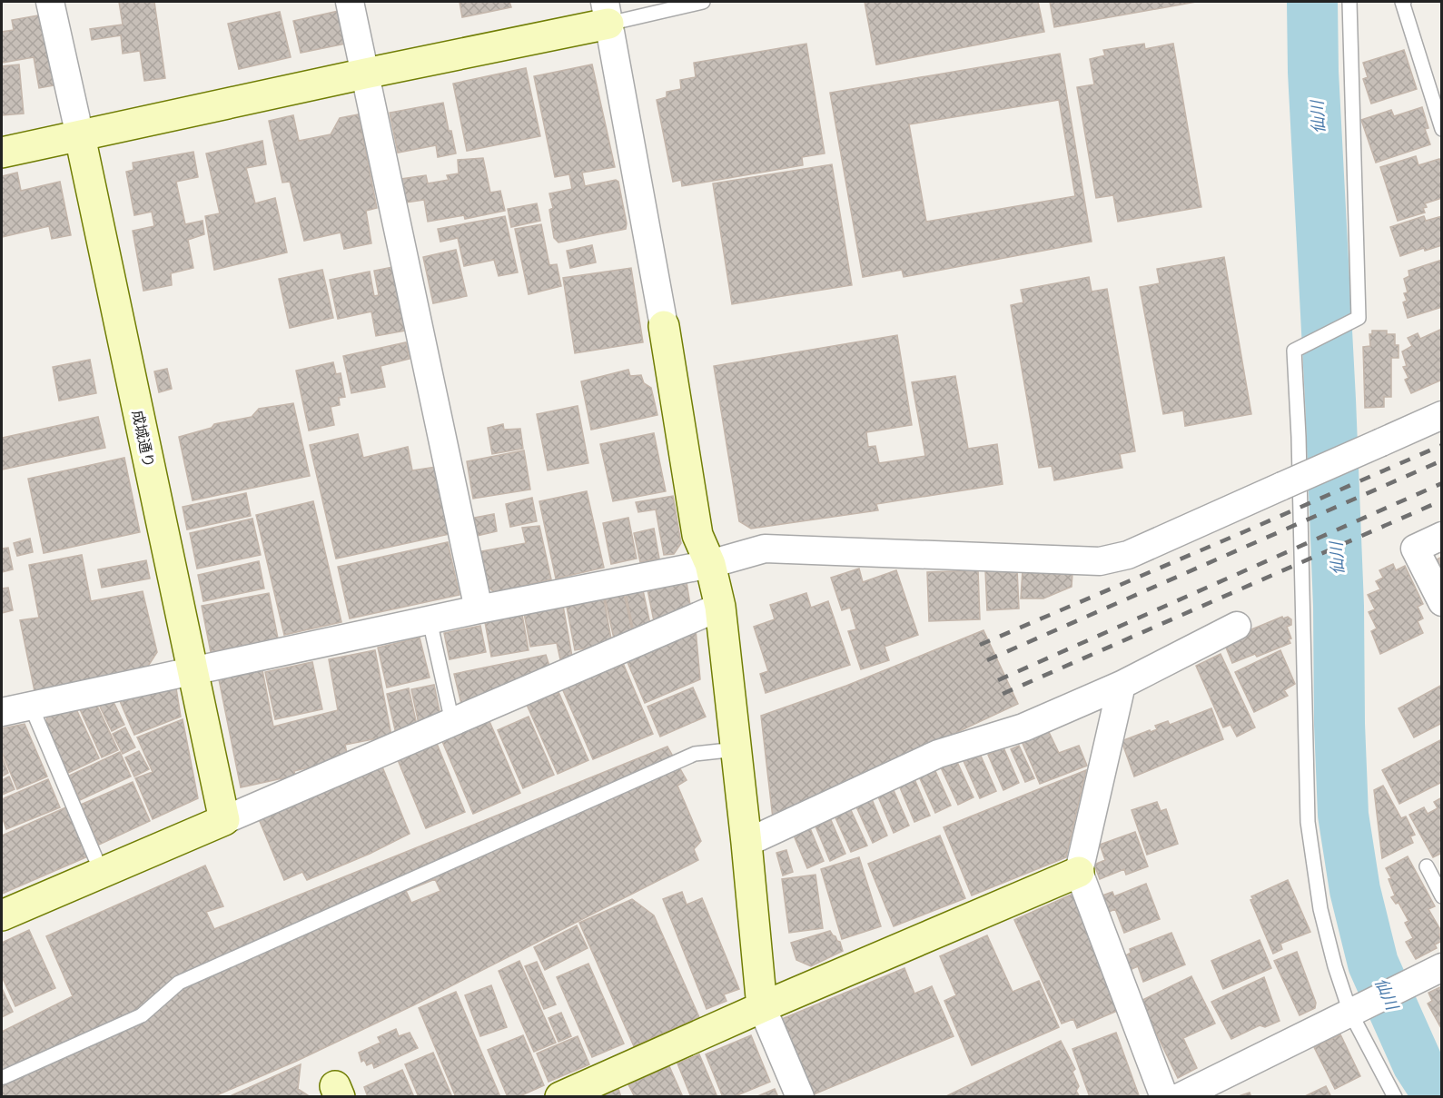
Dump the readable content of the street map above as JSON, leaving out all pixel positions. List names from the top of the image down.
{
  "streets": {
    "street": ["成城通り"]
  },
  "water": ["仙川"]
}
